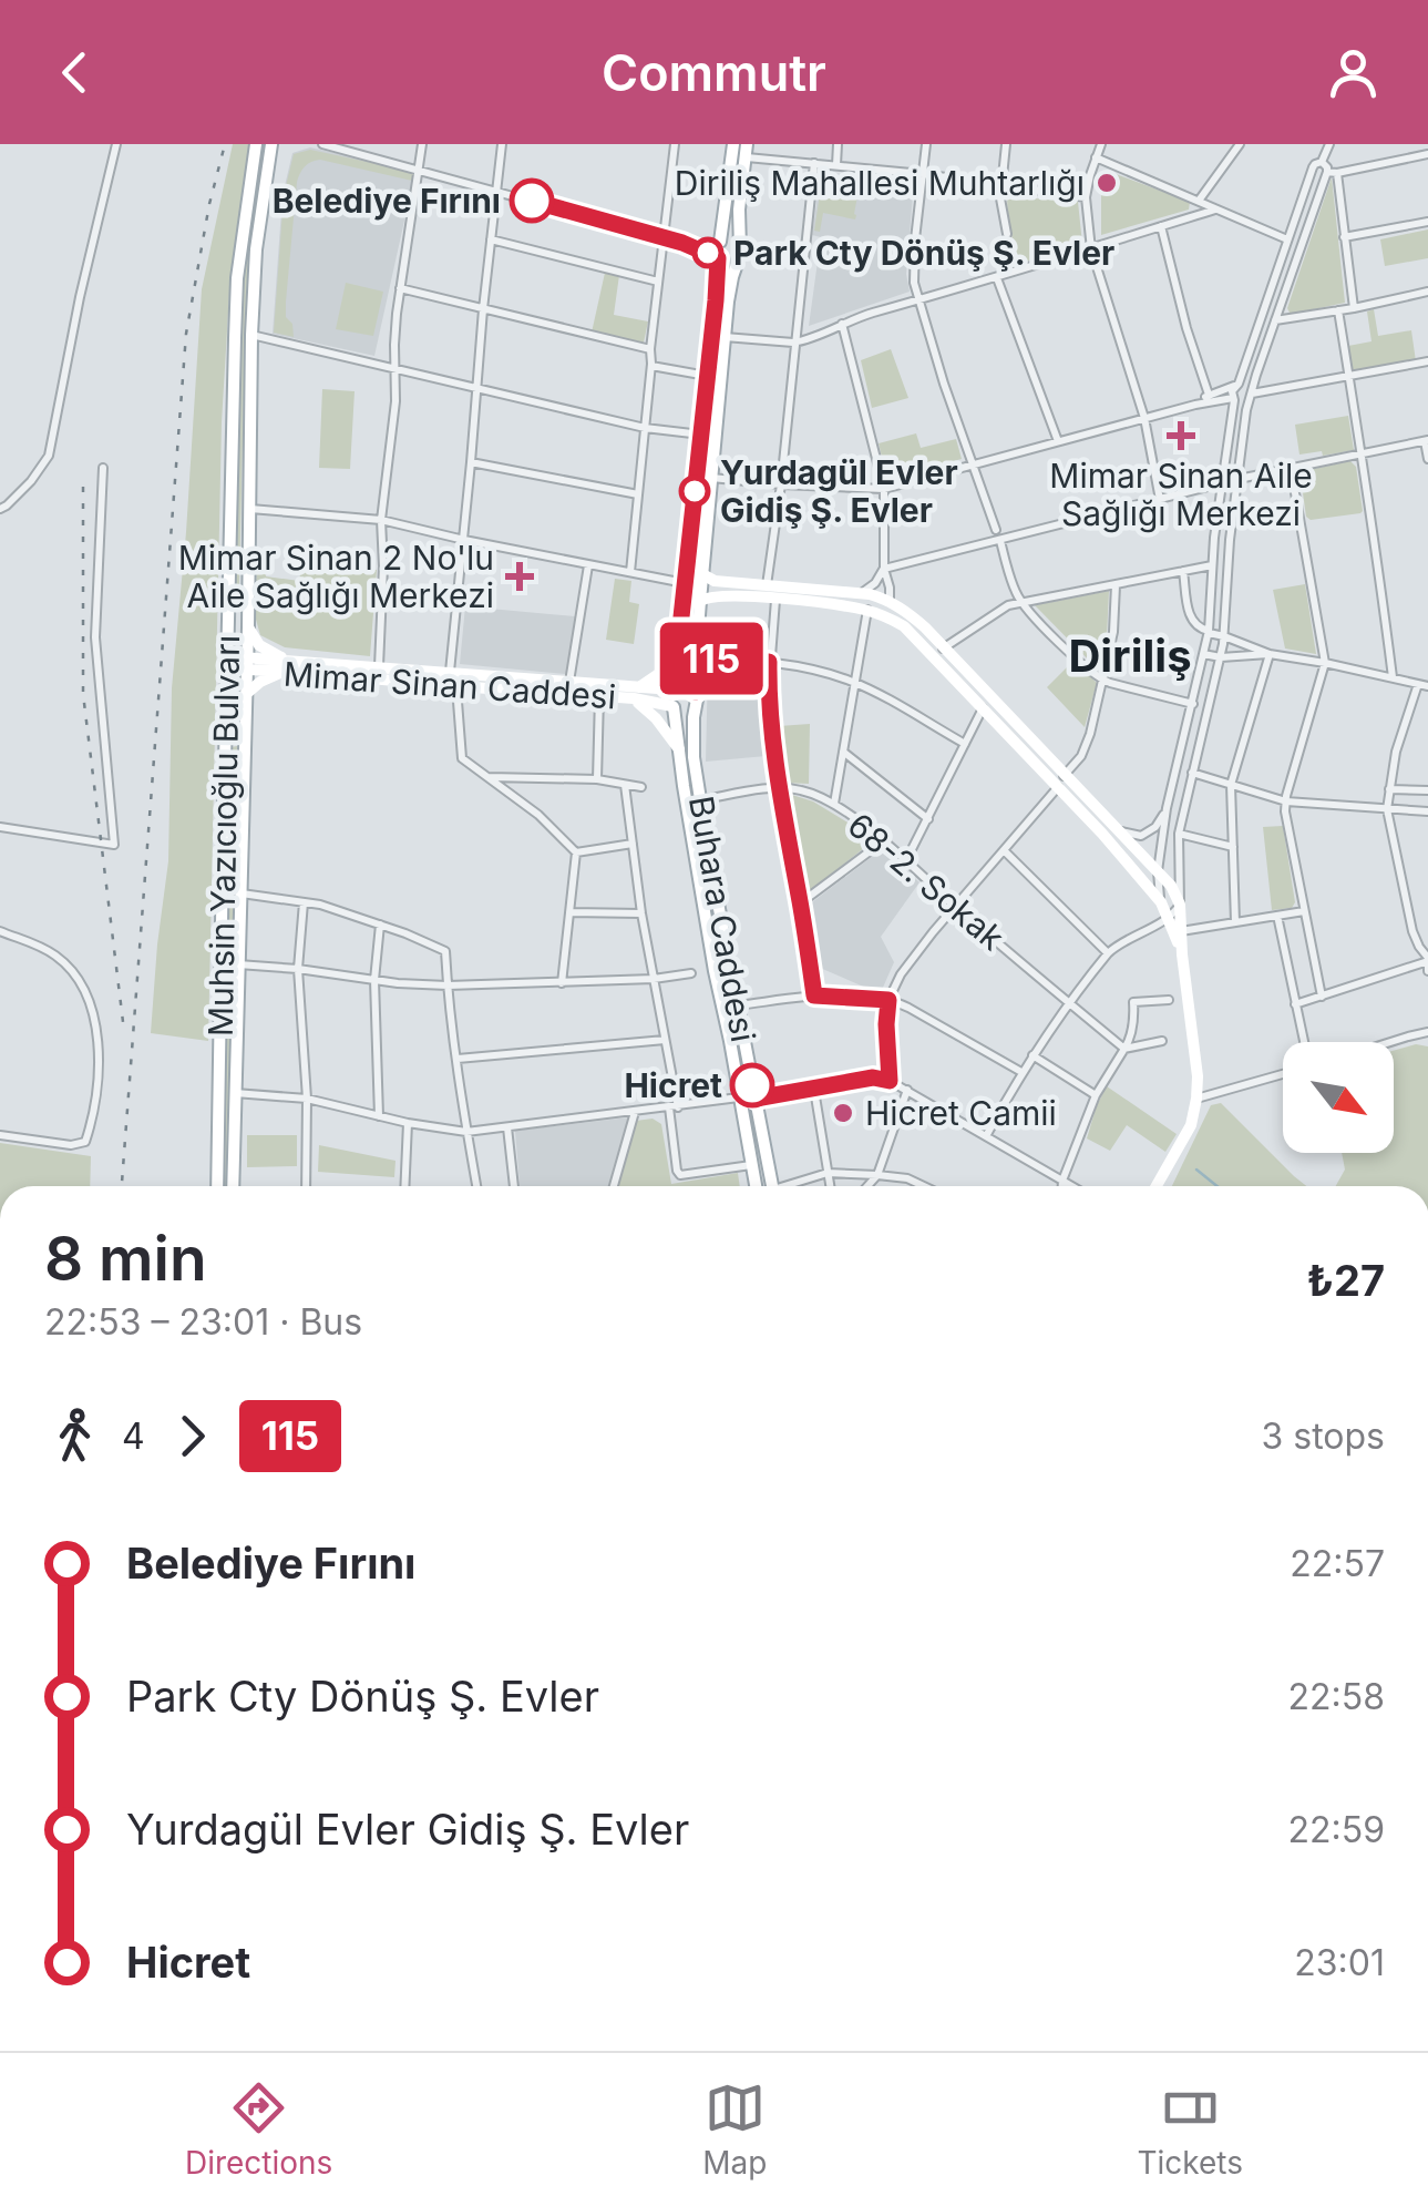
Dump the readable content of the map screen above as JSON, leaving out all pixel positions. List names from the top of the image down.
{
  "streets": {
    "main road": ["Mimar Sinan Caddesi", "Muhsin Yazıcıoğlu Bulvarı", "Buhara Caddesi"],
    "street": ["68-2. Sokak"]
  },
  "crossings": [
    ["Mimar Sinan Caddesi", "Muhsin Yazıcıoğlu Bulvarı"],
    ["Mimar Sinan Caddesi", "Buhara Caddesi"],
    ["68-2. Sokak", "Buhara Caddesi"]
  ],
  "districts": ["Diriliş"],
  "places": {
    "other": [
      "Diriliş Mahallesi Muhtarlığı",
      "Belediye Fırını",
      "Park Cty Dönüş Ş. Evler",
      "Yurdagül Evler Gidiş Ş. Evler",
      "Hicret",
      "Hicret Camii"
    ],
    "health": ["Mimar Sinan Aile Sağlığı Merkezi", "Mimar Sinan 2 No'lu Aile Sağlığı Merkezi"]
  },
  "lines": ["bus line 115"],
  "north": "bottom right",
  "page": {
    "header": "Commutr",
    "on_map": "115",
    "heading": ["8 min", "22:53 – 23:01 · Bus", "₺27"],
    "legs": ["4", "115", "3 stops"],
    "list": [
      {
        "name": "Belediye Fırını",
        "value": "22:57"
      },
      {
        "name": "Park Cty Dönüş Ş. Evler",
        "value": "22:58"
      },
      {
        "name": "Yurdagül Evler Gidiş Ş. Evler",
        "value": "22:59"
      },
      {
        "name": "Hicret",
        "value": "23:01"
      }
    ],
    "tabs": ["Directions", "Map", "Tickets"]
  }
}
